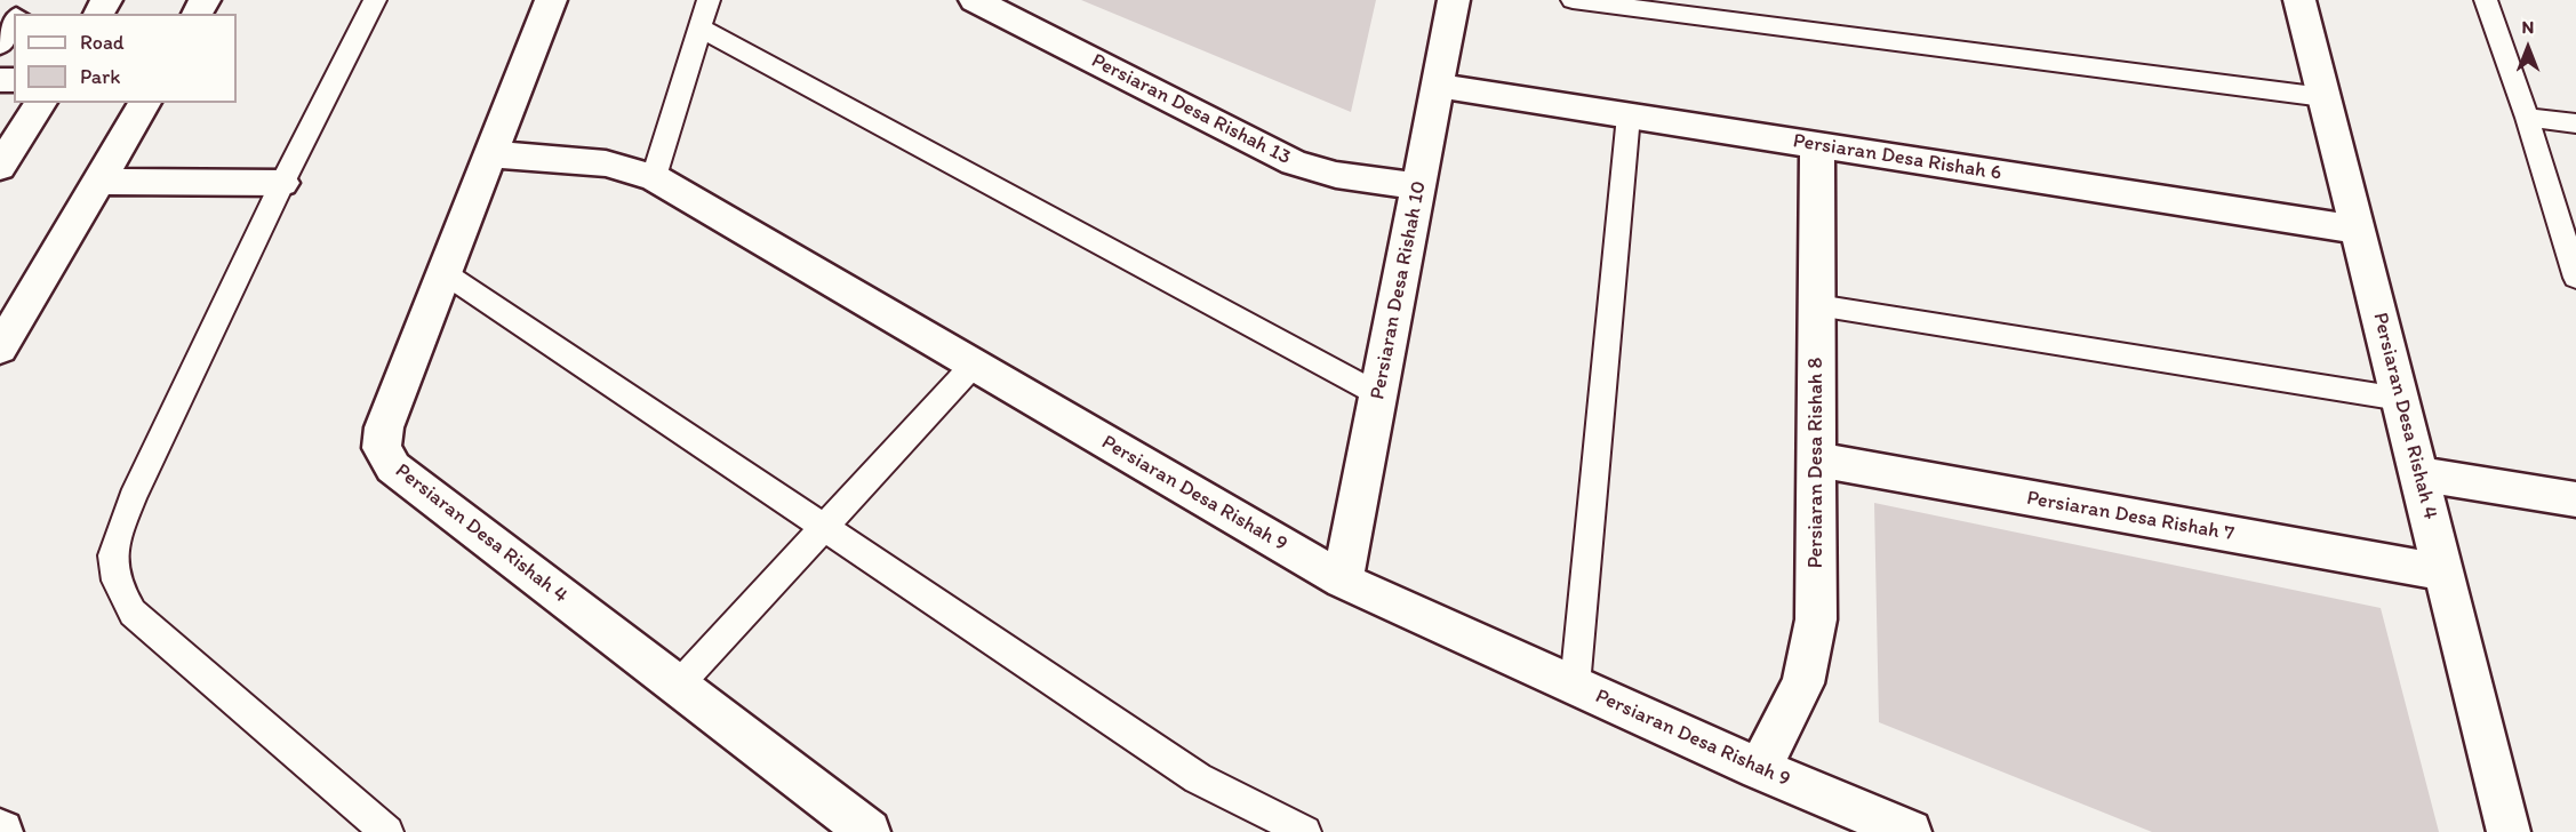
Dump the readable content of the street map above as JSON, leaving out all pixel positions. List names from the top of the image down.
{
  "streets": {
    "street": [
      "Persiaran Desa Rishah 13",
      "Persiaran Desa Rishah 6",
      "Persiaran Desa Rishah 10",
      "Persiaran Desa Rishah 4",
      "Persiaran Desa Rishah 8",
      "Persiaran Desa Rishah 9",
      "Persiaran Desa Rishah 7"
    ]
  },
  "crossings": [
    ["Persiaran Desa Rishah 13", "Persiaran Desa Rishah 10"],
    ["Persiaran Desa Rishah 6", "Persiaran Desa Rishah 10"],
    ["Persiaran Desa Rishah 6", "Persiaran Desa Rishah 4"],
    ["Persiaran Desa Rishah 6", "Persiaran Desa Rishah 8"],
    ["Persiaran Desa Rishah 10", "Persiaran Desa Rishah 9"],
    ["Persiaran Desa Rishah 4", "Persiaran Desa Rishah 9"],
    ["Persiaran Desa Rishah 4", "Persiaran Desa Rishah 7"],
    ["Persiaran Desa Rishah 8", "Persiaran Desa Rishah 9"],
    ["Persiaran Desa Rishah 8", "Persiaran Desa Rishah 7"]
  ],
  "legend": ["Road", "Park"],
  "north": "top"
}
